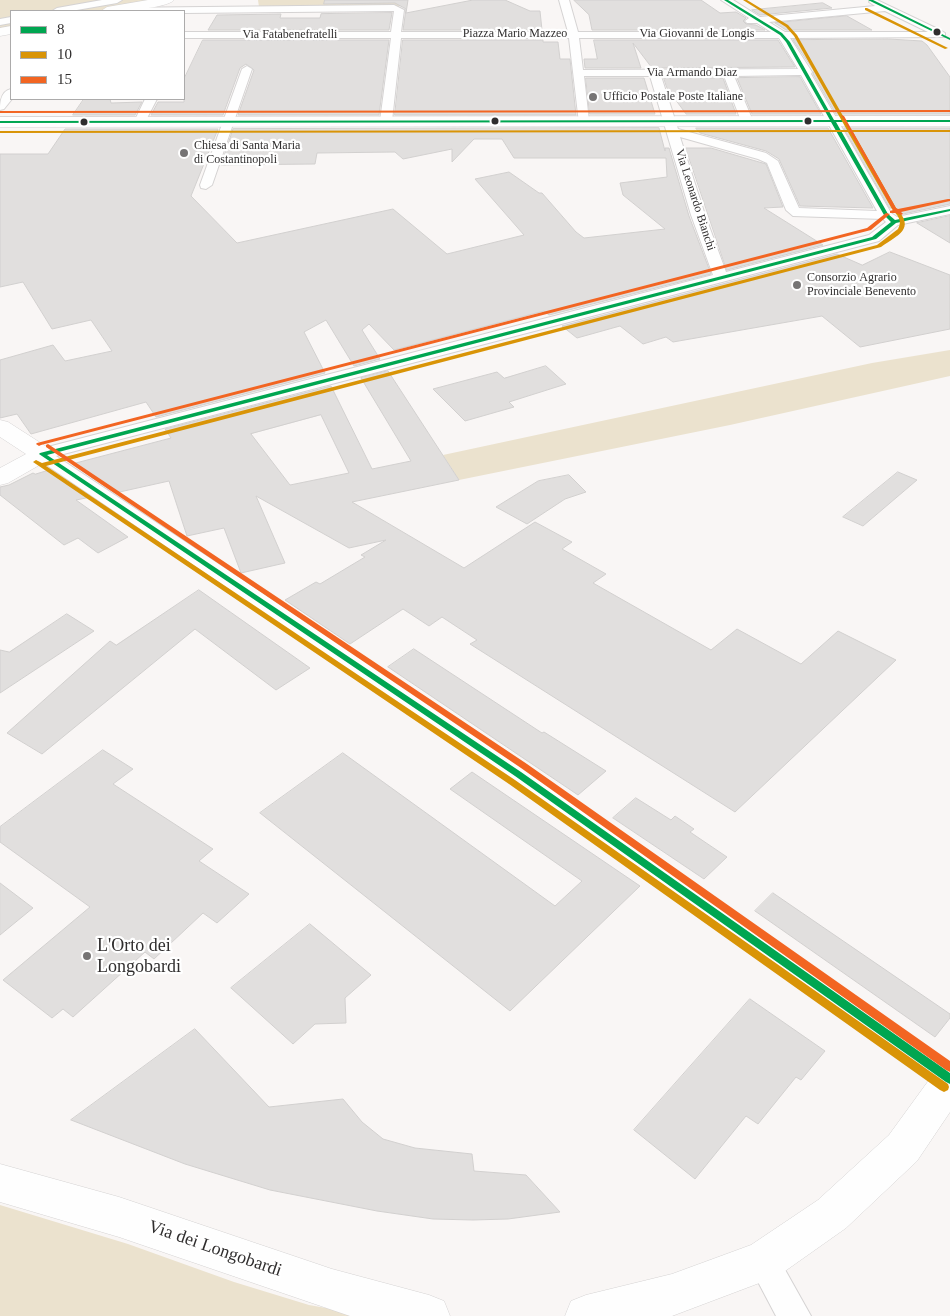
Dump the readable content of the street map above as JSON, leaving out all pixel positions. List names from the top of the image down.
{
  "streets": {
    "street": [
      "Piazza Mario Mazzeo",
      "Via Giovanni de Longis",
      "Via Fatabenefratelli",
      "Via Armando Diaz",
      "Via Leonardo Bianchi",
      "Via dei Longobardi"
    ]
  },
  "crossings": [
    ["Piazza Mario Mazzeo", "Via Giovanni de Longis"],
    ["Piazza Mario Mazzeo", "Via Fatabenefratelli"],
    ["Via Armando Diaz", "Via Leonardo Bianchi"]
  ],
  "places": [
    "Ufficio Postale Poste Italiane",
    "Chiesa di Santa Maria di Costantinopoli",
    "Consorzio Agrario Provinciale Benevento",
    "L'Orto dei Longobardi"
  ],
  "lines": ["transit line 8", "transit line 10", "transit line 15"],
  "legend": ["8", "10", "15"]
}
